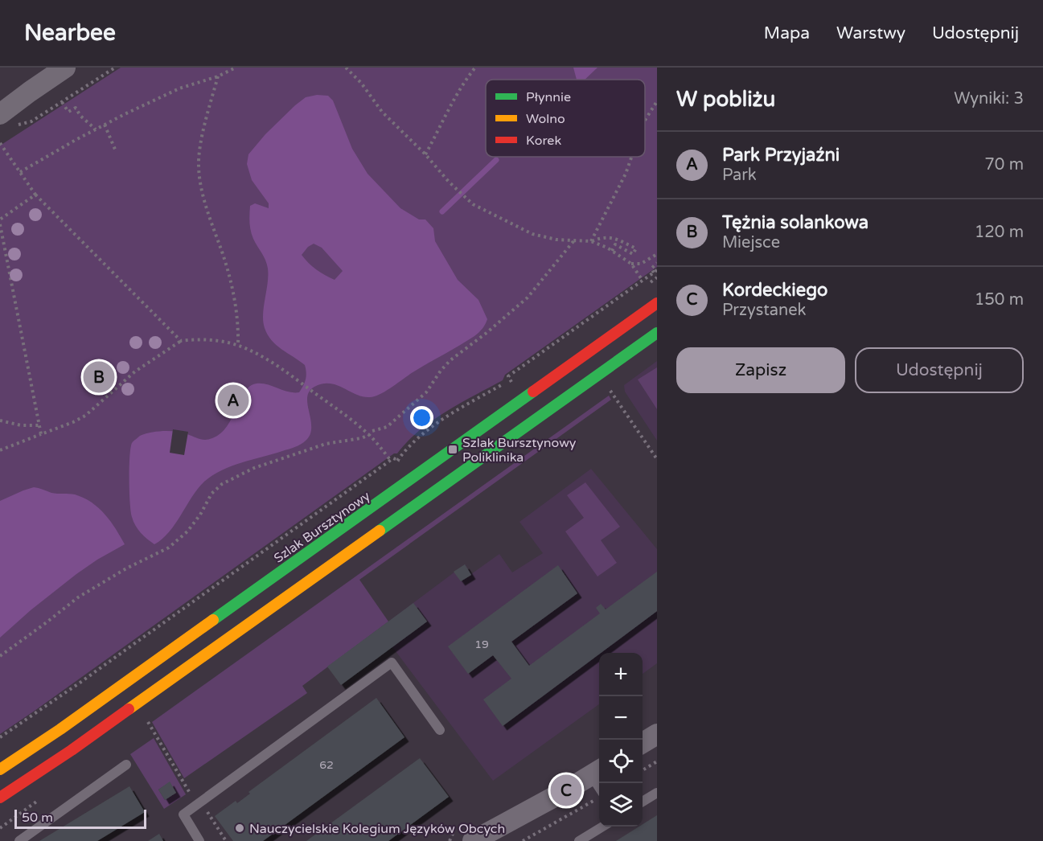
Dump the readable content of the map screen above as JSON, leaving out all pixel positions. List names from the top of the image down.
{
  "streets": {
    "main road": ["Szlak Bursztynowy"]
  },
  "places": {
    "transit": ["Szlak Bursztynowy Poliklinika"],
    "other": ["Nauczycielskie Kolegium Języków Obcych"]
  },
  "house_numbers": ["19", "62"],
  "legend": ["Płynnie", "Wolno", "Korek"],
  "scale_bar": "50 m",
  "page": {
    "header": "Nearbee",
    "nav": ["Mapa", "Warstwy", "Udostępnij"],
    "heading": ["W pobliżu", "Wyniki: 3"],
    "list": [
      {
        "mark": "A",
        "name": "Park Przyjaźni",
        "note": "Park",
        "value": "70 m"
      },
      {
        "mark": "B",
        "name": "Tężnia solankowa",
        "note": "Miejsce",
        "value": "120 m"
      },
      {
        "mark": "C",
        "name": "Kordeckiego",
        "note": "Przystanek",
        "value": "150 m"
      }
    ],
    "buttons": ["Zapisz", "Udostępnij"],
    "pins": ["B", "A", "C"],
    "map_buttons": ["+", "−"],
    "scale": "50 m"
  }
}
